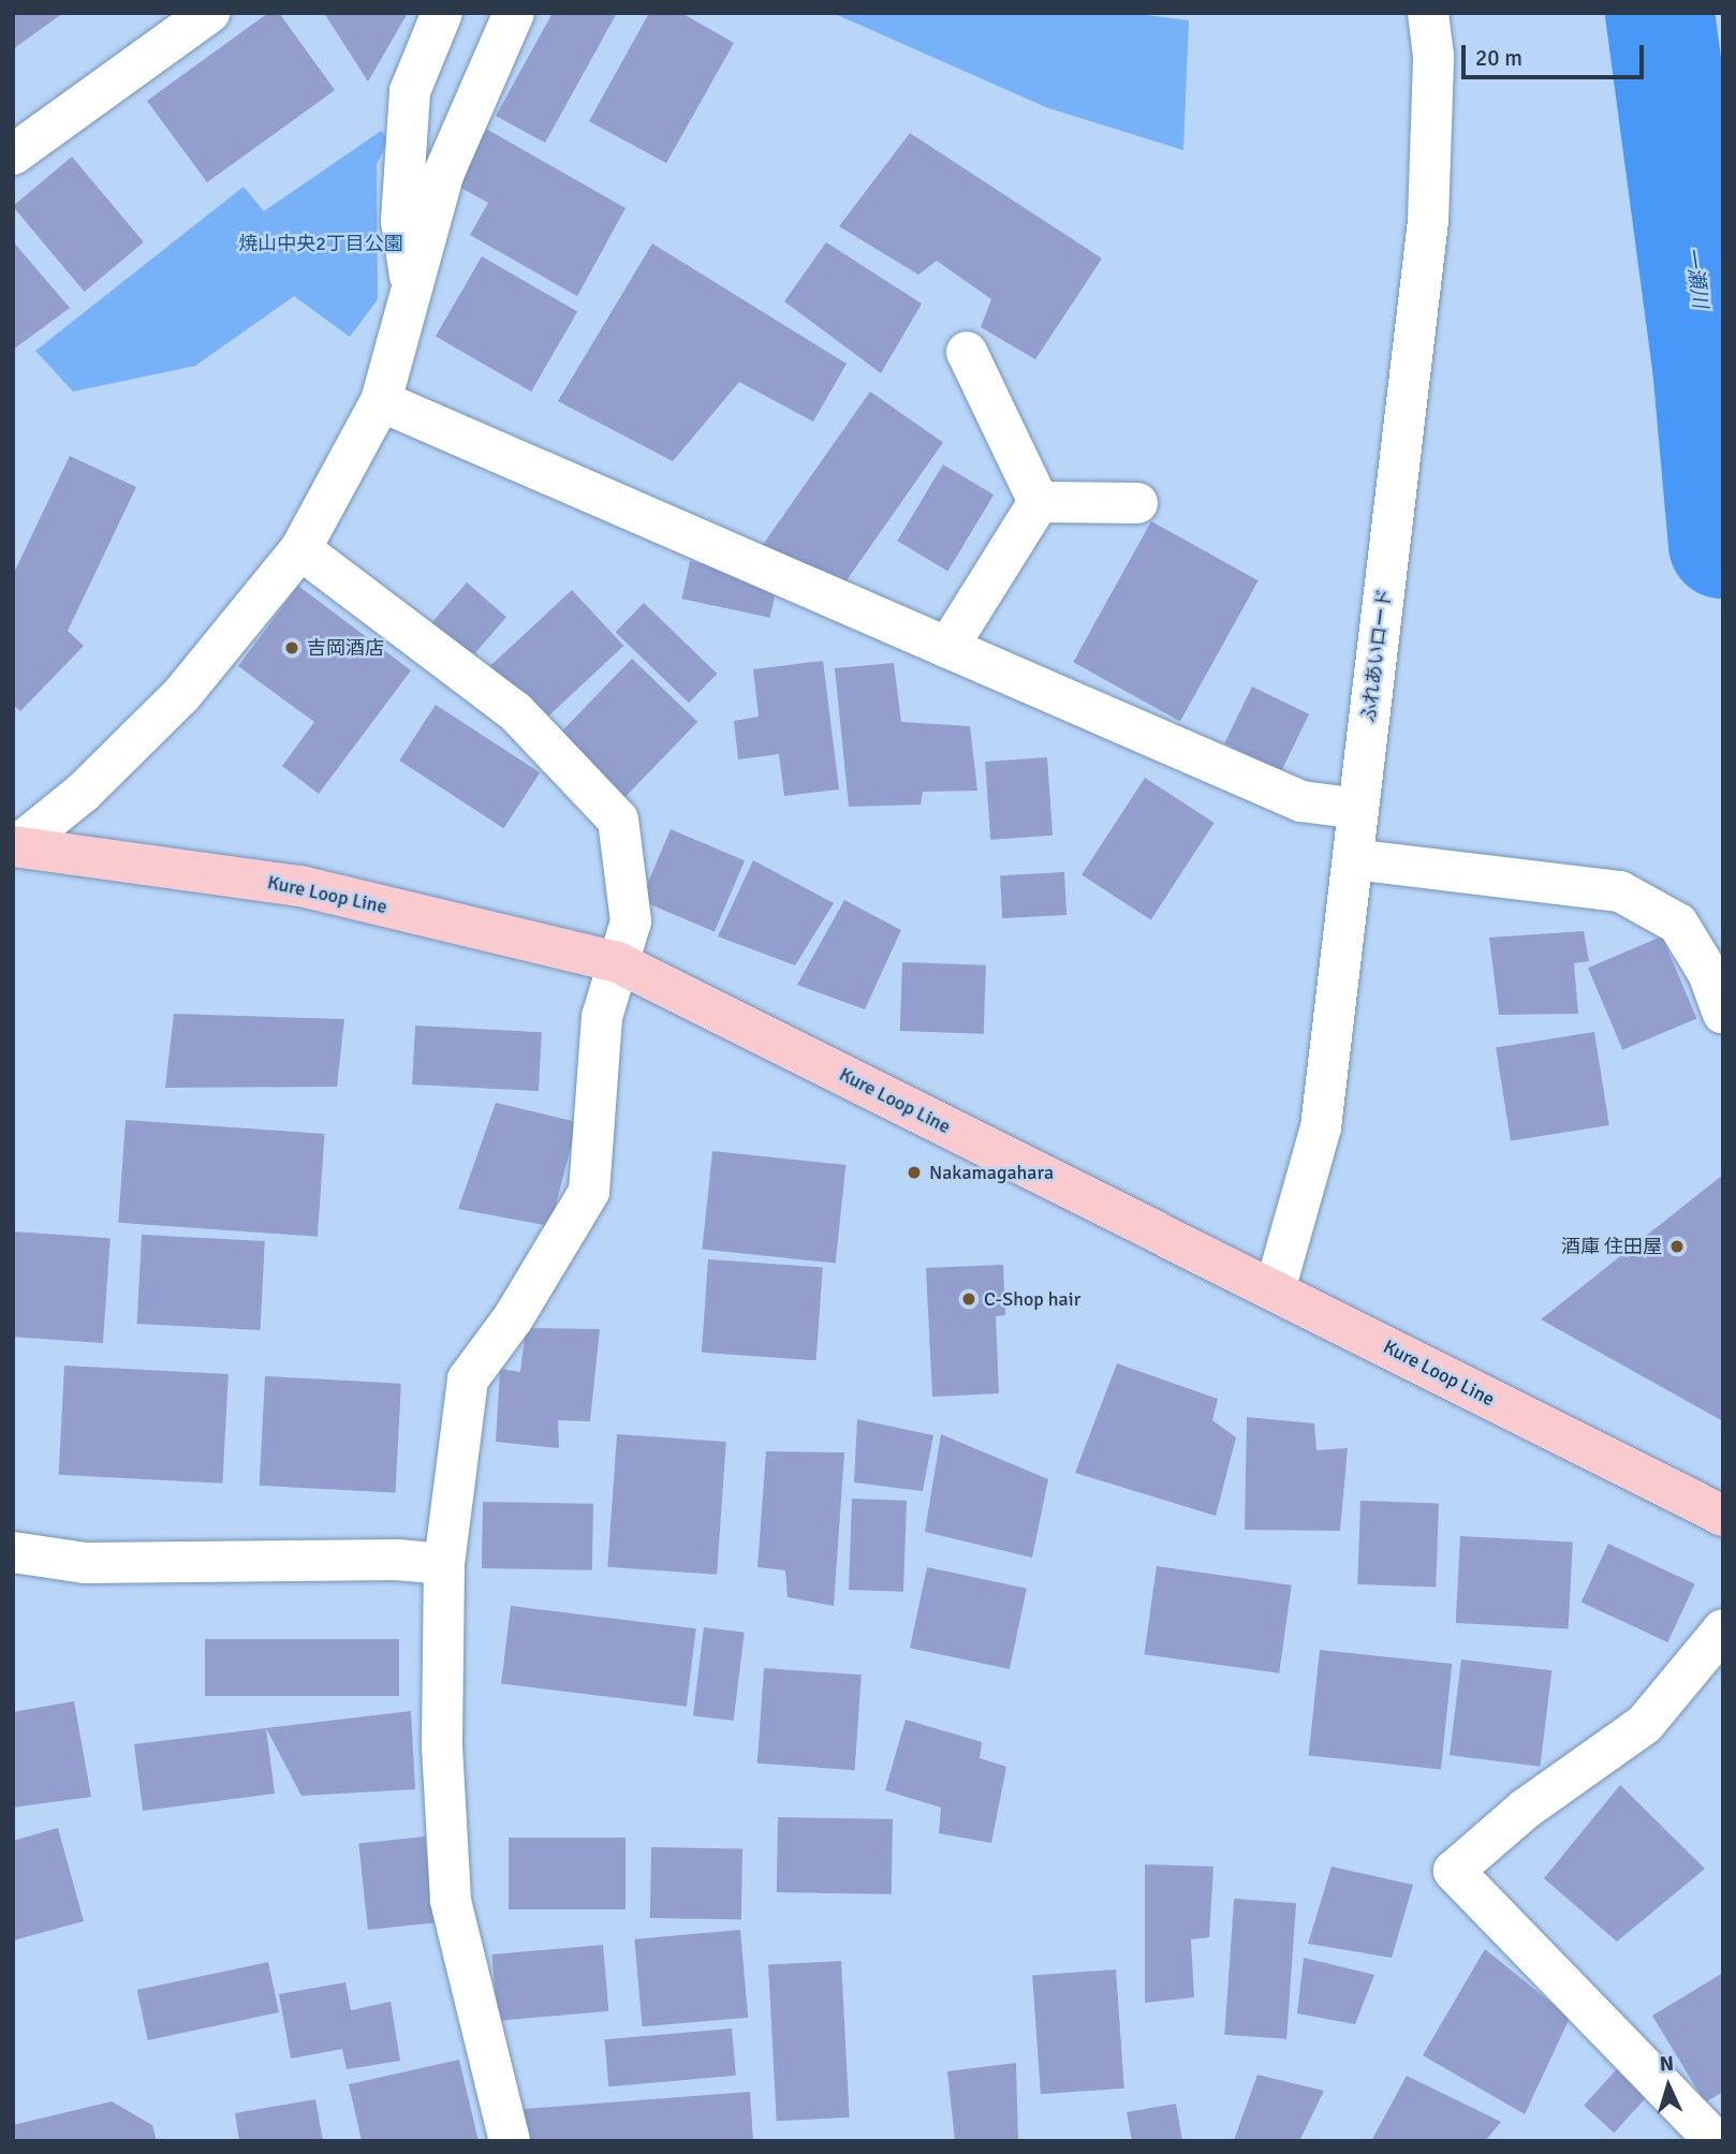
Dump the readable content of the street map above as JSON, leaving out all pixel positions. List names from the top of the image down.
{
  "streets": {
    "main road": ["Kure Loop Line"],
    "street": ["ふれあいロード"]
  },
  "crossings": [
    ["ふれあいロード", "Kure Loop Line"]
  ],
  "water": ["一瀬川"],
  "parks": ["焼山中央2丁目公園"],
  "places": [
    "吉岡酒店",
    "Nakamagahara",
    "酒庫 住田屋",
    "C-Shop hair"
  ],
  "scale_bar": "20 m",
  "north": "top"
}
